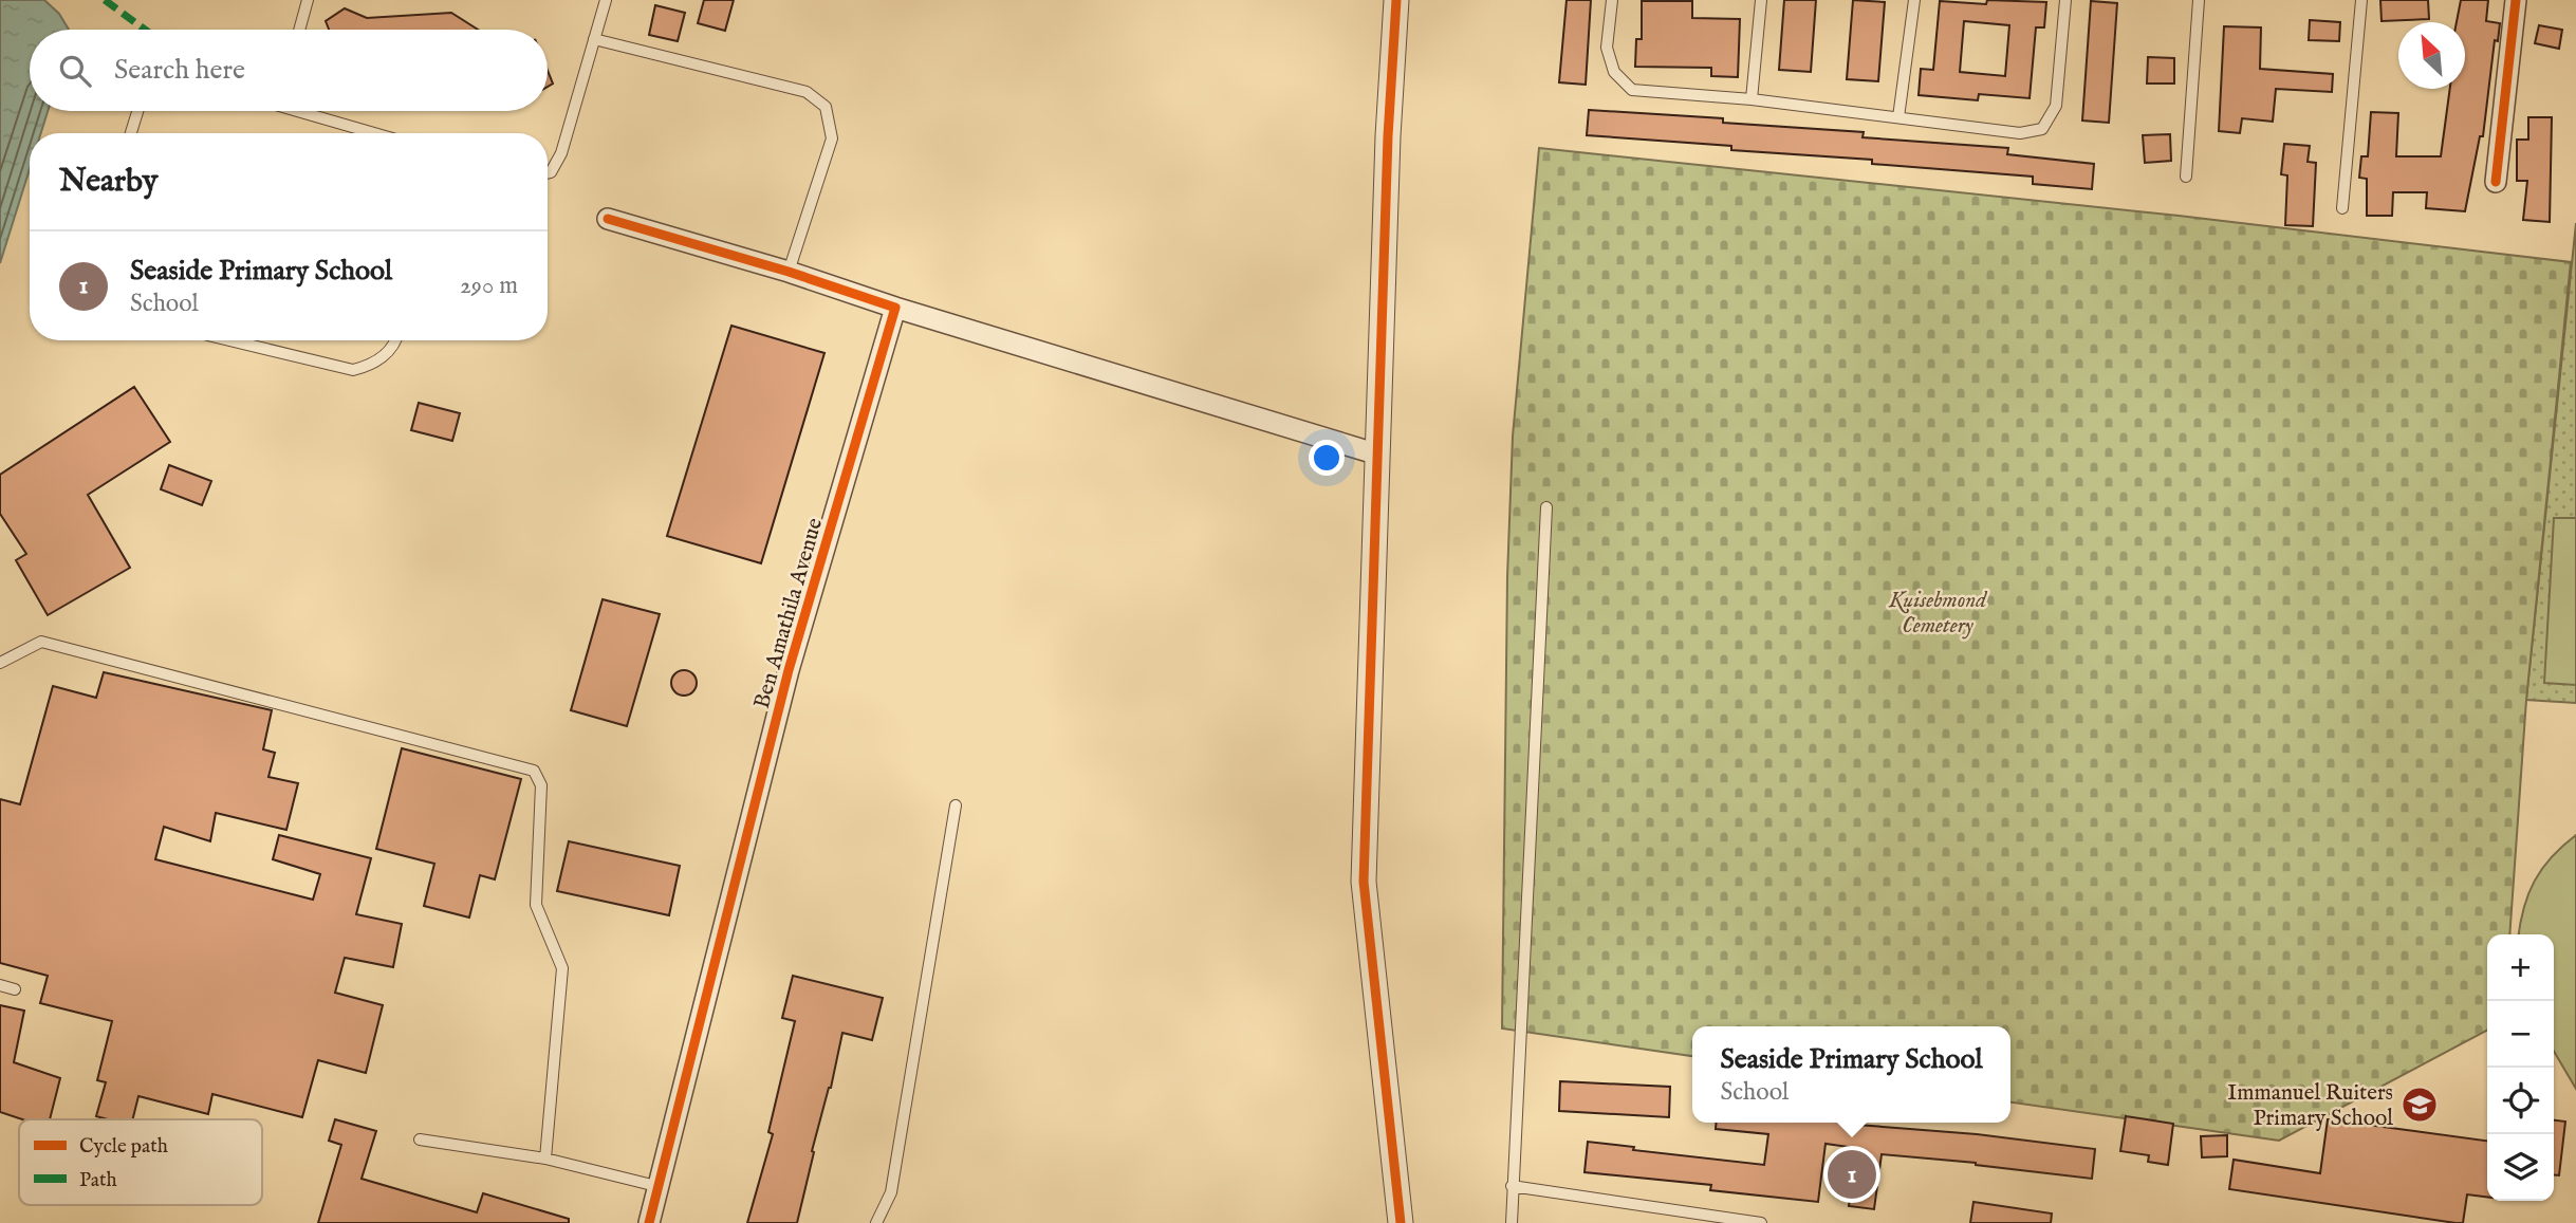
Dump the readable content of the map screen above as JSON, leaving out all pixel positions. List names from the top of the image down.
{
  "streets": {
    "street": ["Ben Amathila Avenue"]
  },
  "parks": ["Kuisebmond Cemetery"],
  "places": {
    "school or university": ["Immanuel Ruiters Primary School"]
  },
  "legend": ["Cycle path", "Path"],
  "north": "top left",
  "page": {
    "search": "Search here",
    "heading": "Nearby",
    "list": [
      {
        "mark": "1",
        "name": "Seaside Primary School",
        "note": "School",
        "value": "290 m"
      }
    ],
    "map_buttons": ["+", "−"],
    "popup": ["Seaside Primary School", "School"],
    "pins": "1"
  }
}
